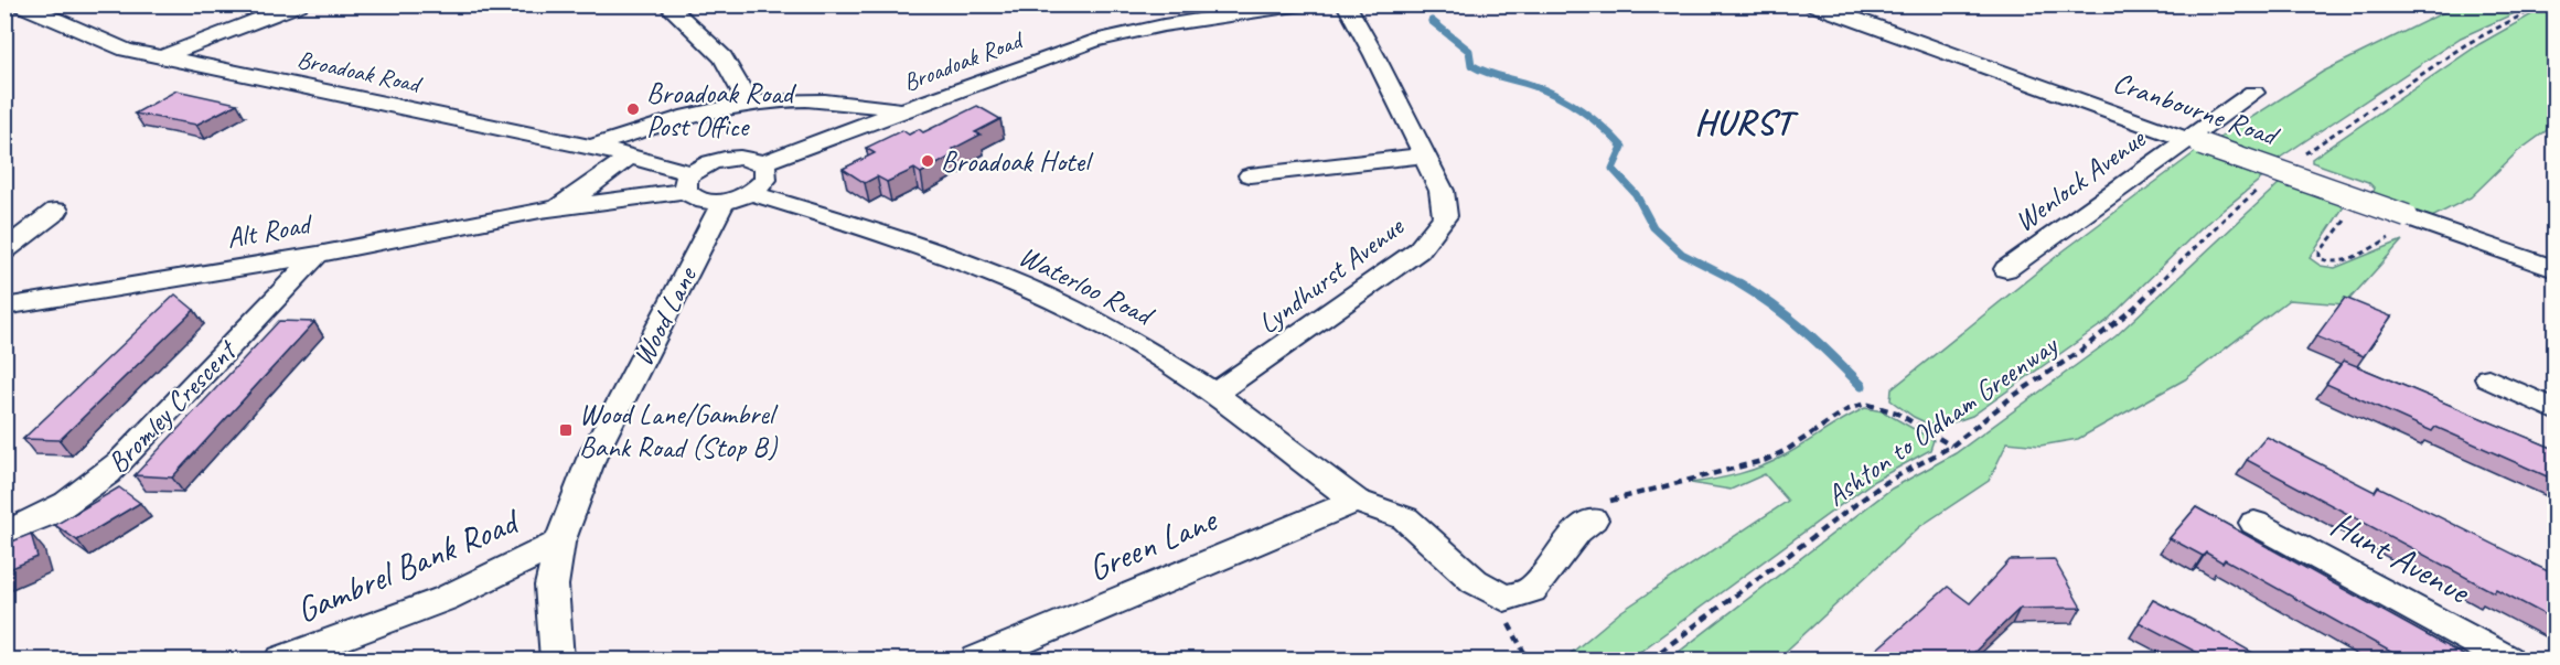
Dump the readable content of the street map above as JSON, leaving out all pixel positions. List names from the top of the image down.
{
  "streets": {
    "street": [
      "Broadoak Road",
      "Cranbourne Road",
      "Wenlock Avenue",
      "Alt Road",
      "Lyndhurst Avenue",
      "Waterloo Road",
      "Wood Lane",
      "Bromley Crescent",
      "Green Lane",
      "Hunt Avenue",
      "Gambrel Bank Road"
    ],
    "path": ["Ashton to Oldham Greenway"]
  },
  "crossings": [
    ["Broadoak Road", "Alt Road"],
    ["Broadoak Road", "Wood Lane"],
    ["Cranbourne Road", "Wenlock Avenue"],
    ["Alt Road", "Bromley Crescent"],
    ["Lyndhurst Avenue", "Waterloo Road"],
    ["Waterloo Road", "Green Lane"],
    ["Wood Lane", "Gambrel Bank Road"]
  ],
  "districts": ["HURST"],
  "places": {
    "other": ["Broadoak Road Post Office", "Broadoak Hotel"],
    "transit": ["Wood Lane/Gambrel Bank Road (Stop B)"]
  }
}
